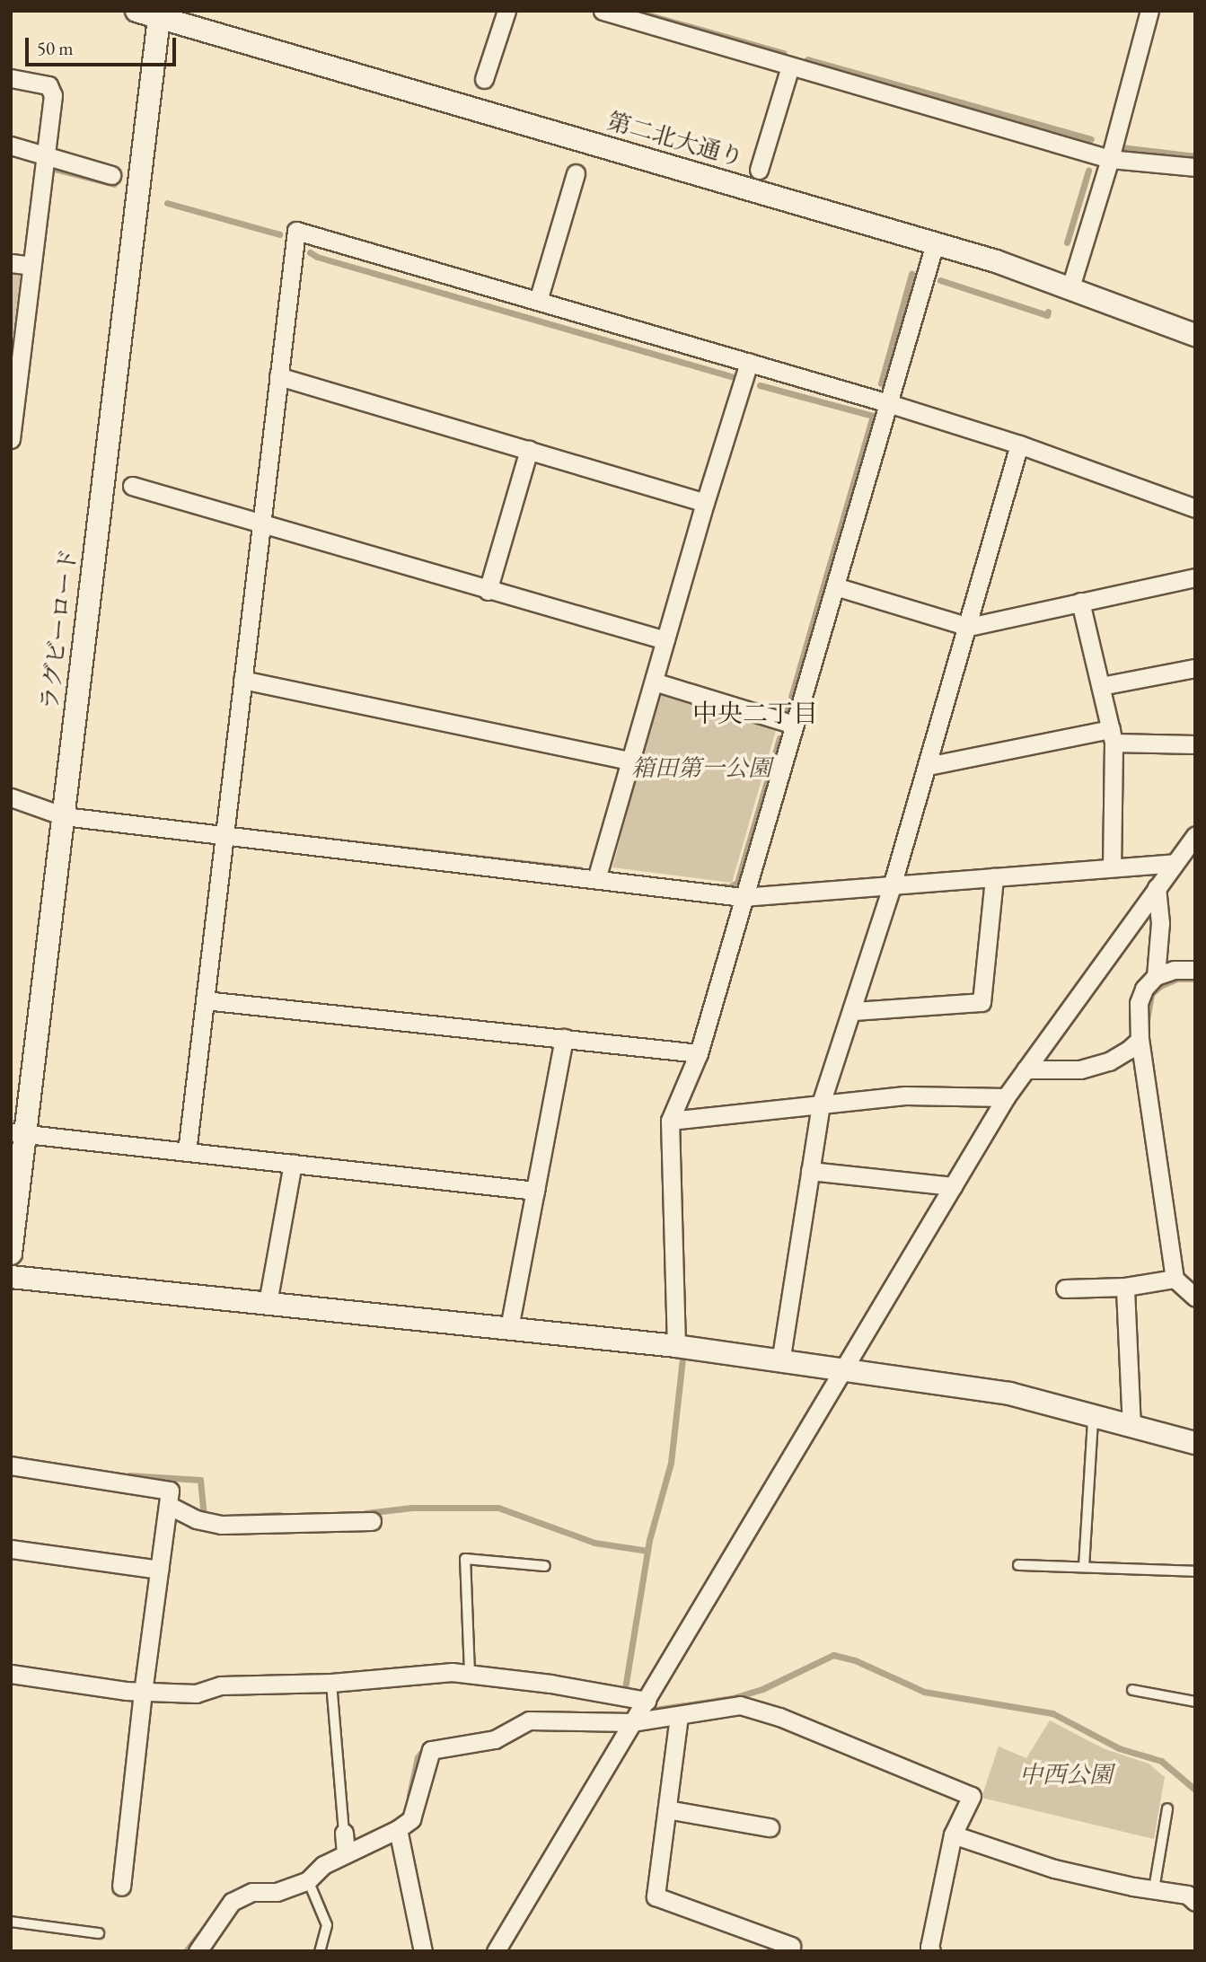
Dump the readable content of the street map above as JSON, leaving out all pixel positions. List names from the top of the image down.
{
  "streets": {
    "street": ["第二北大通り", "ラグビーロード"]
  },
  "crossings": [
    ["第二北大通り", "ラグビーロード"]
  ],
  "districts": ["中央二丁目"],
  "parks": ["箱田第一公園", "中西公園"],
  "scale_bar": "50 m"
}
